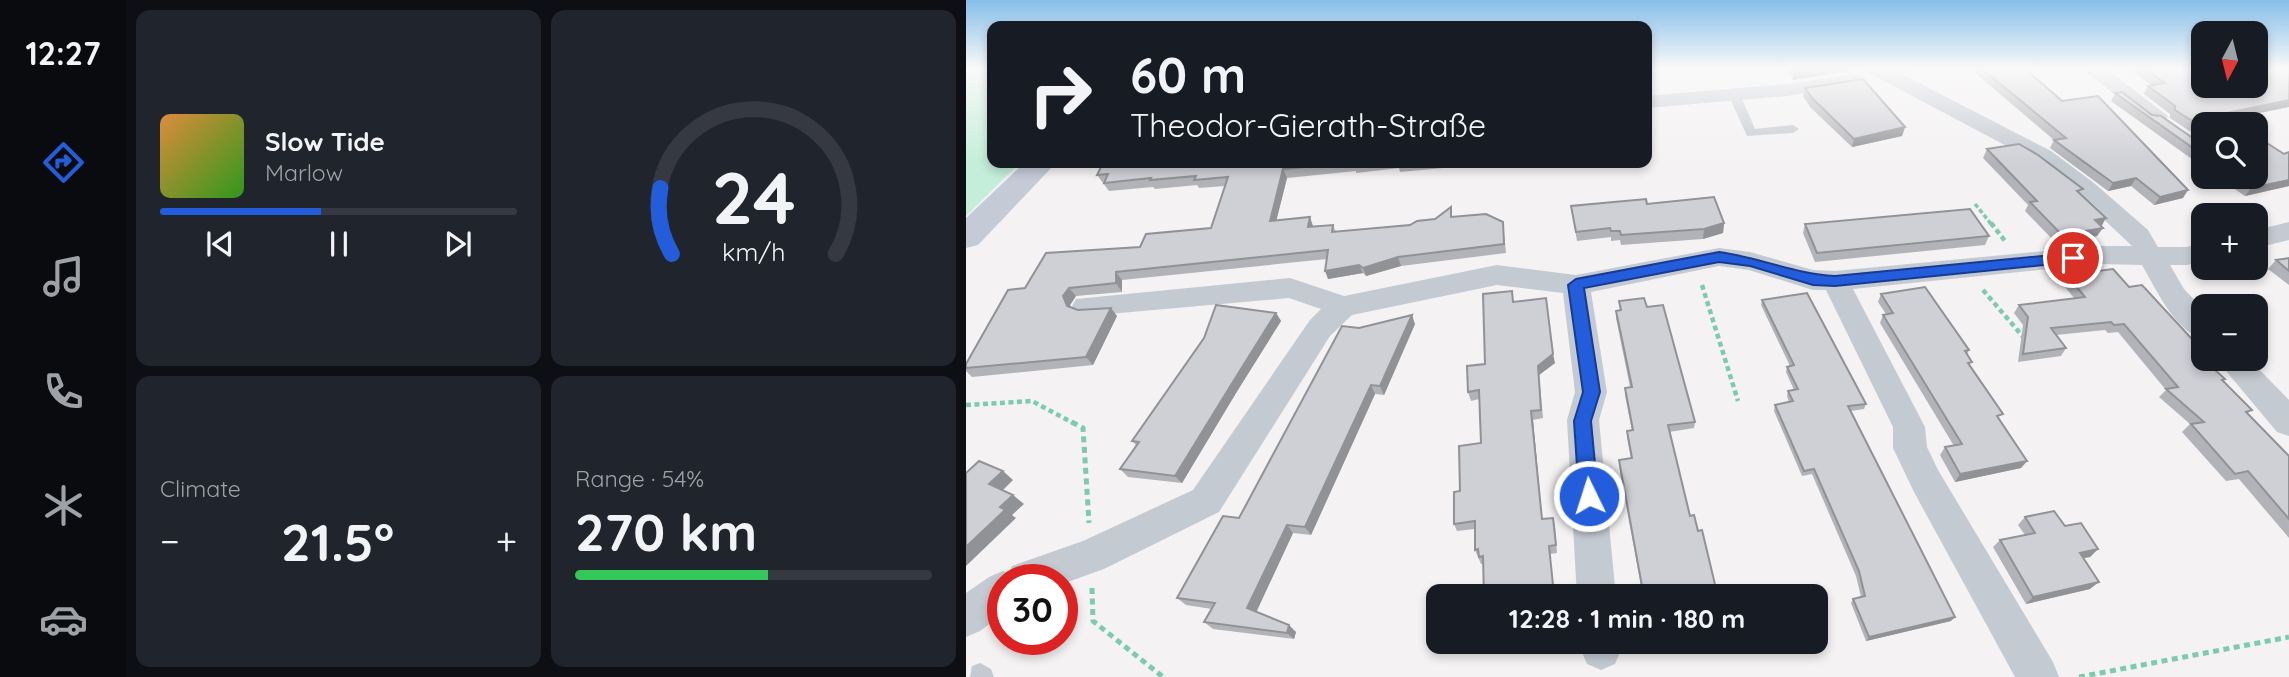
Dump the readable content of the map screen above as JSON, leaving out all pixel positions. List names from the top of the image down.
{
  "north": "bottom",
  "page": {
    "tabs": "12:27",
    "map_buttons": ["+", "−"],
    "turn": ["60 m", "Theodor-Gierath-Straße"],
    "song": ["Slow Tide", "Marlow"],
    "tile": [
      "Climate",
      ["Range · 54%", "270 km"]
    ],
    "heat": ["−", "21.5°", "+"],
    "limit": "30",
    "trip": "12:28 · 1 min · 180 m",
    "gauge": ["24", "km/h"]
  }
}
